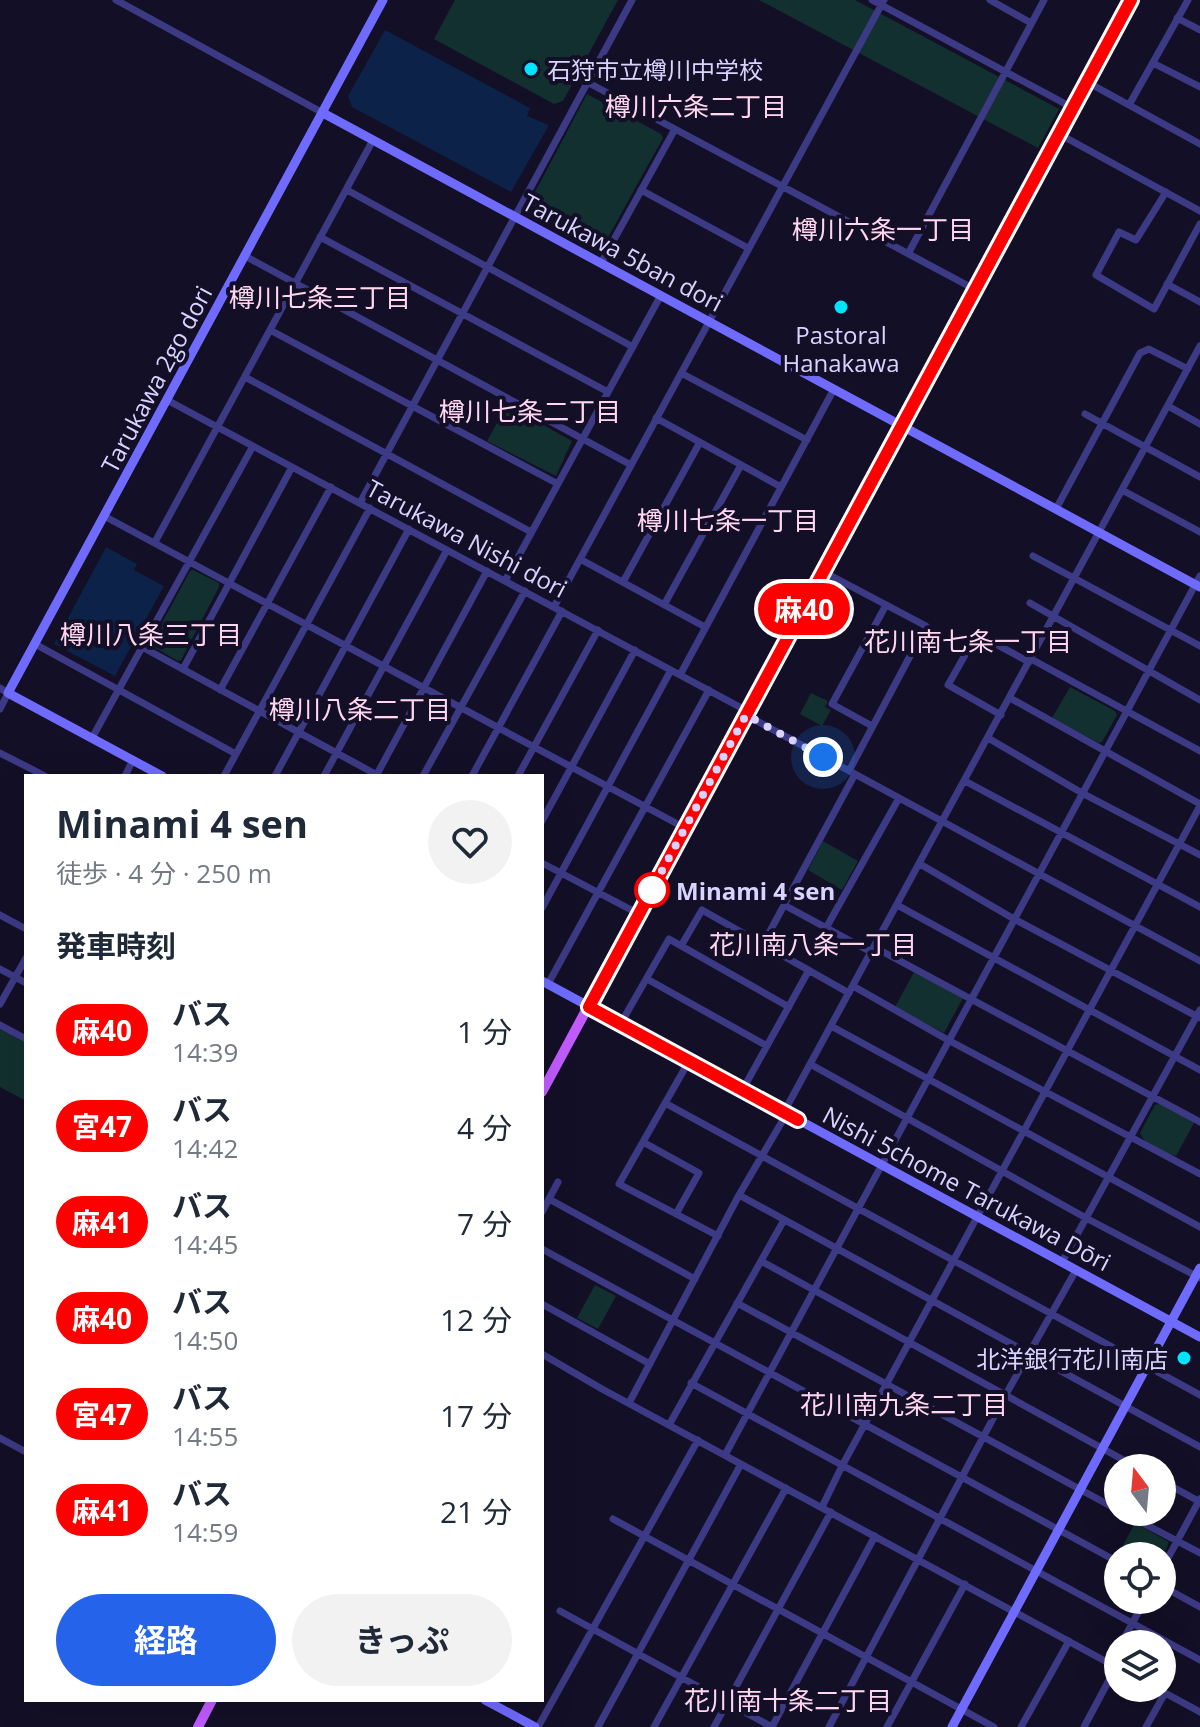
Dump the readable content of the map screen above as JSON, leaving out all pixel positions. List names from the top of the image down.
{
  "streets": {
    "street": [
      "Tarukawa 5ban dori",
      "Tarukawa 2go dori",
      "Tarukawa Nishi dori",
      "Nishi 5chome Tarukawa Dōri"
    ]
  },
  "crossings": [
    ["Tarukawa 5ban dori", "Tarukawa 2go dori"],
    ["Tarukawa 2go dori", "Tarukawa Nishi dori"]
  ],
  "districts": [
    "樽川六条二丁目",
    "樽川六条一丁目",
    "樽川七条三丁目",
    "樽川七条二丁目",
    "樽川七条一丁目",
    "樽川八条三丁目",
    "花川南七条一丁目",
    "樽川八条二丁目",
    "花川南八条一丁目",
    "花川南九条二丁目",
    "花川南十条二丁目"
  ],
  "places": [
    "石狩市立樽川中学校",
    "Pastoral Hanakawa",
    "Minami 4 sen",
    "北洋銀行花川南店"
  ],
  "lines": ["bus line 麻40"],
  "north": "top",
  "page": {
    "on_map": "麻40",
    "heading": [
      ["Minami 4 sen", "徒歩 · 4 分 · 250 m"],
      "発車時刻"
    ],
    "list": [
      {
        "mark": "麻40",
        "name": "バス",
        "note": "14:39",
        "value": "1 分"
      },
      {
        "mark": "宮47",
        "name": "バス",
        "note": "14:42",
        "value": "4 分"
      },
      {
        "mark": "麻41",
        "name": "バス",
        "note": "14:45",
        "value": "7 分"
      },
      {
        "mark": "麻40",
        "name": "バス",
        "note": "14:50",
        "value": "12 分"
      },
      {
        "mark": "宮47",
        "name": "バス",
        "note": "14:55",
        "value": "17 分"
      },
      {
        "mark": "麻41",
        "name": "バス",
        "note": "14:59",
        "value": "21 分"
      }
    ],
    "buttons": ["経路", "きっぷ"]
  }
}
